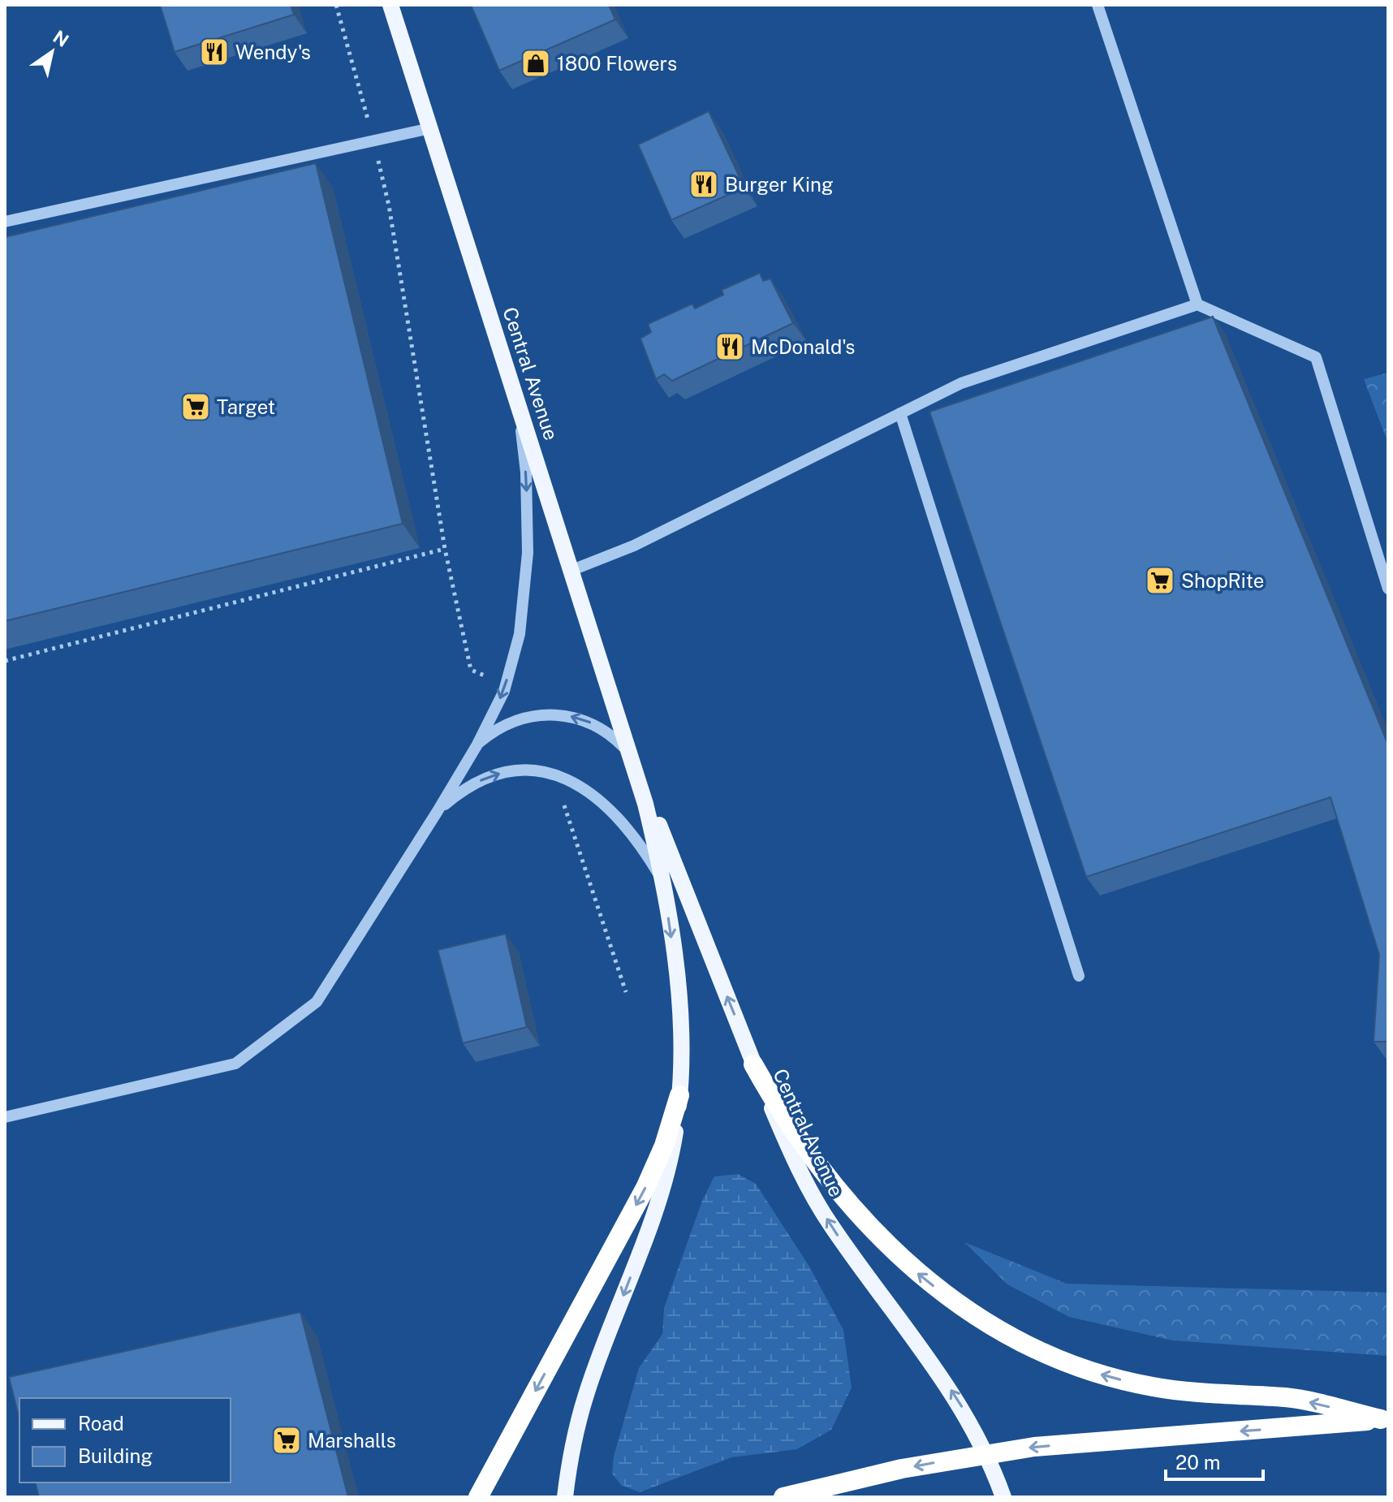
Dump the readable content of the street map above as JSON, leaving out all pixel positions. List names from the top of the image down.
{
  "streets": {
    "main road": ["Central Avenue"]
  },
  "places": {
    "restaurant": ["Wendy's", "Burger King", "McDonald's"],
    "shop": ["1800 Flowers"],
    "supermarket": ["Target", "ShopRite", "Marshalls"]
  },
  "legend": ["Road", "Building"],
  "scale_bar": "20 m",
  "north": "top right"
}
